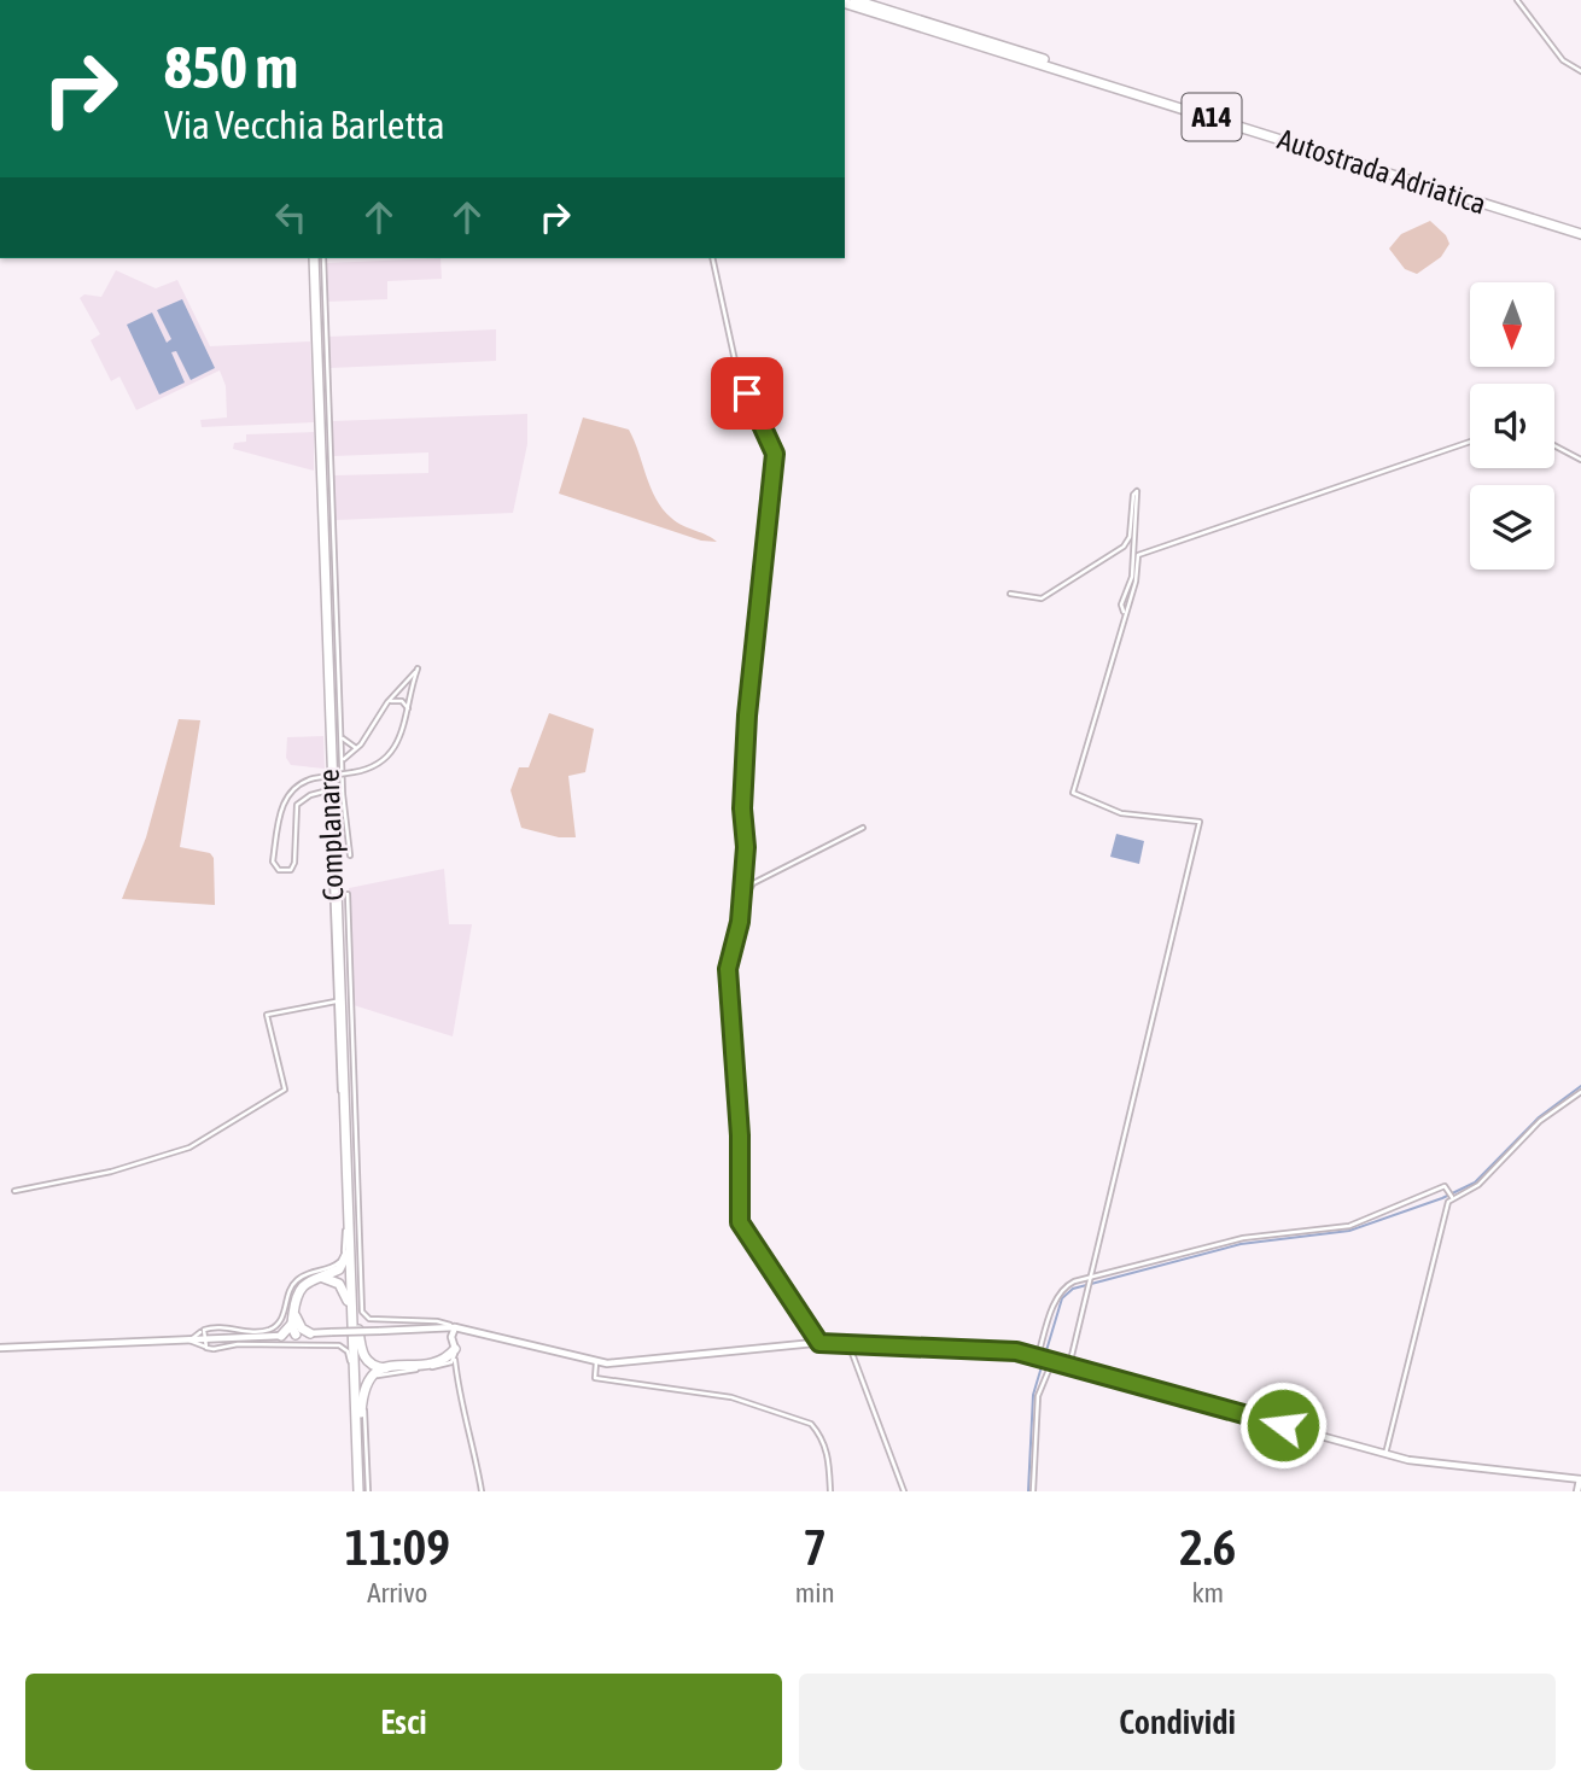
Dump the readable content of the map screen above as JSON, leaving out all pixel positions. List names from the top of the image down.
{
  "streets": {
    "highway": ["A14", "Autostrada Adriatica"],
    "street": ["Complanare"]
  },
  "north": "bottom",
  "page": {
    "turn": ["850 m", "Via Vecchia Barletta"],
    "eta": [
      "11:09",
      "Arrivo",
      "7",
      "min",
      "2.6",
      "km"
    ],
    "buttons": ["Esci", "Condividi"]
  }
}
